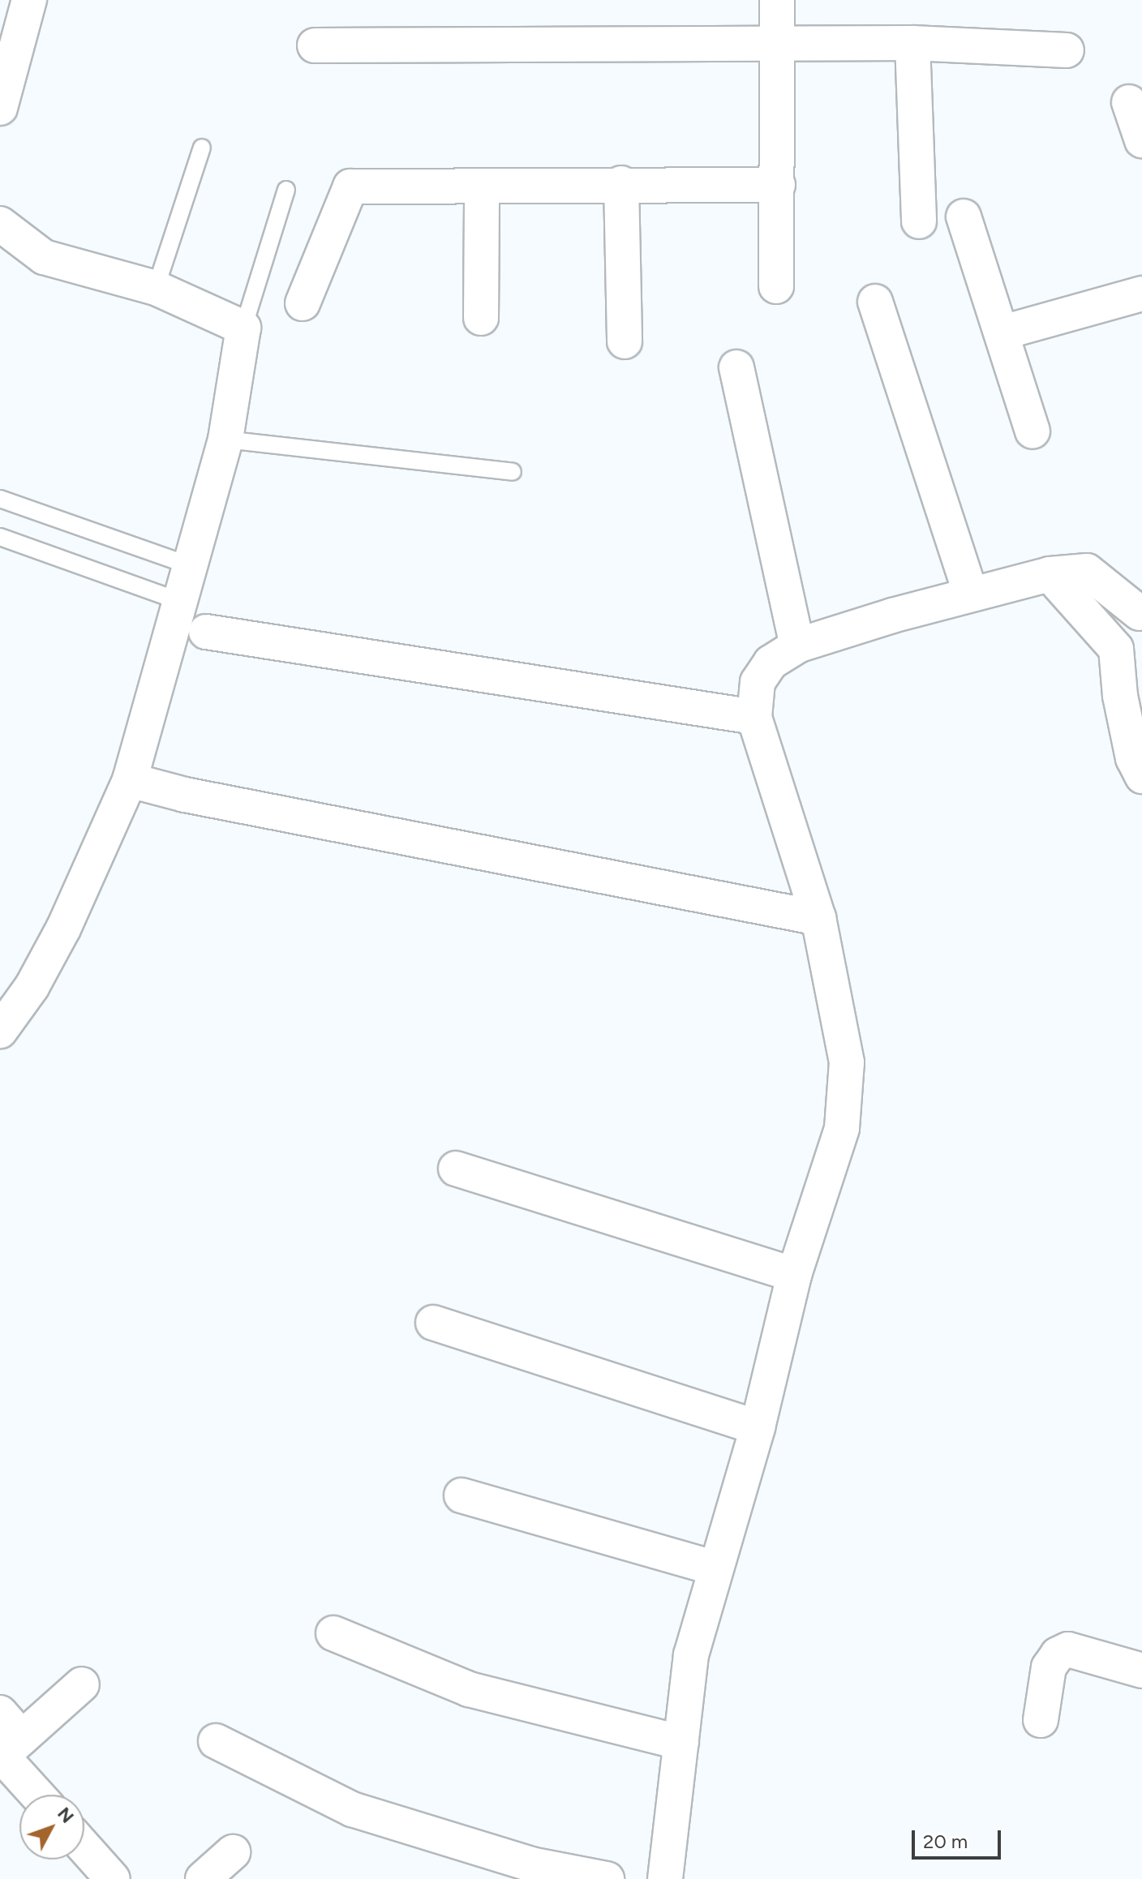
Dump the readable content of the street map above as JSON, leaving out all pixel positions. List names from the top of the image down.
{
  "scale_bar": "20 m",
  "north": "top right"
}
